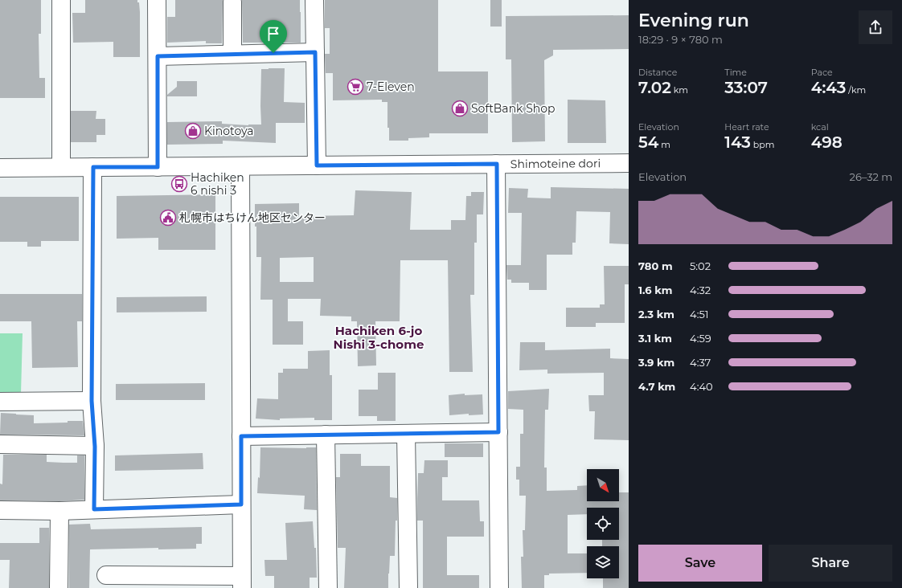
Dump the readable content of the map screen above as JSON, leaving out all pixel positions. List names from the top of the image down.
{
  "streets": {
    "street": ["Shimoteine dori"]
  },
  "districts": ["Hachiken 6-jo Nishi 3-chome"],
  "places": {
    "supermarket": ["7-Eleven"],
    "shop": ["SoftBank Shop", "Kinotoya"],
    "bus stop": ["Hachiken 6 nishi 3"],
    "public building": ["札幌市はちけん地区センター"]
  },
  "north": "bottom right",
  "page": {
    "heading": ["Evening run", "18:29 · 9 × 780 m"],
    "stats": [
      ["Distance", "7.02 km"],
      ["Time", "33:07"],
      ["Pace", "4:43 /km"],
      ["Elevation", "54 m"],
      ["Heart rate", "143 bpm"],
      ["kcal", "498"]
    ],
    "chart": ["Elevation", "26–32 m"],
    "list": [
      {
        "name": "780 m",
        "note": "5:02"
      },
      {
        "name": "1.6 km",
        "note": "4:32"
      },
      {
        "name": "2.3 km",
        "note": "4:51"
      },
      {
        "name": "3.1 km",
        "note": "4:59"
      },
      {
        "name": "3.9 km",
        "note": "4:37"
      },
      {
        "name": "4.7 km",
        "note": "4:40"
      }
    ],
    "buttons": ["Save", "Share"]
  }
}
